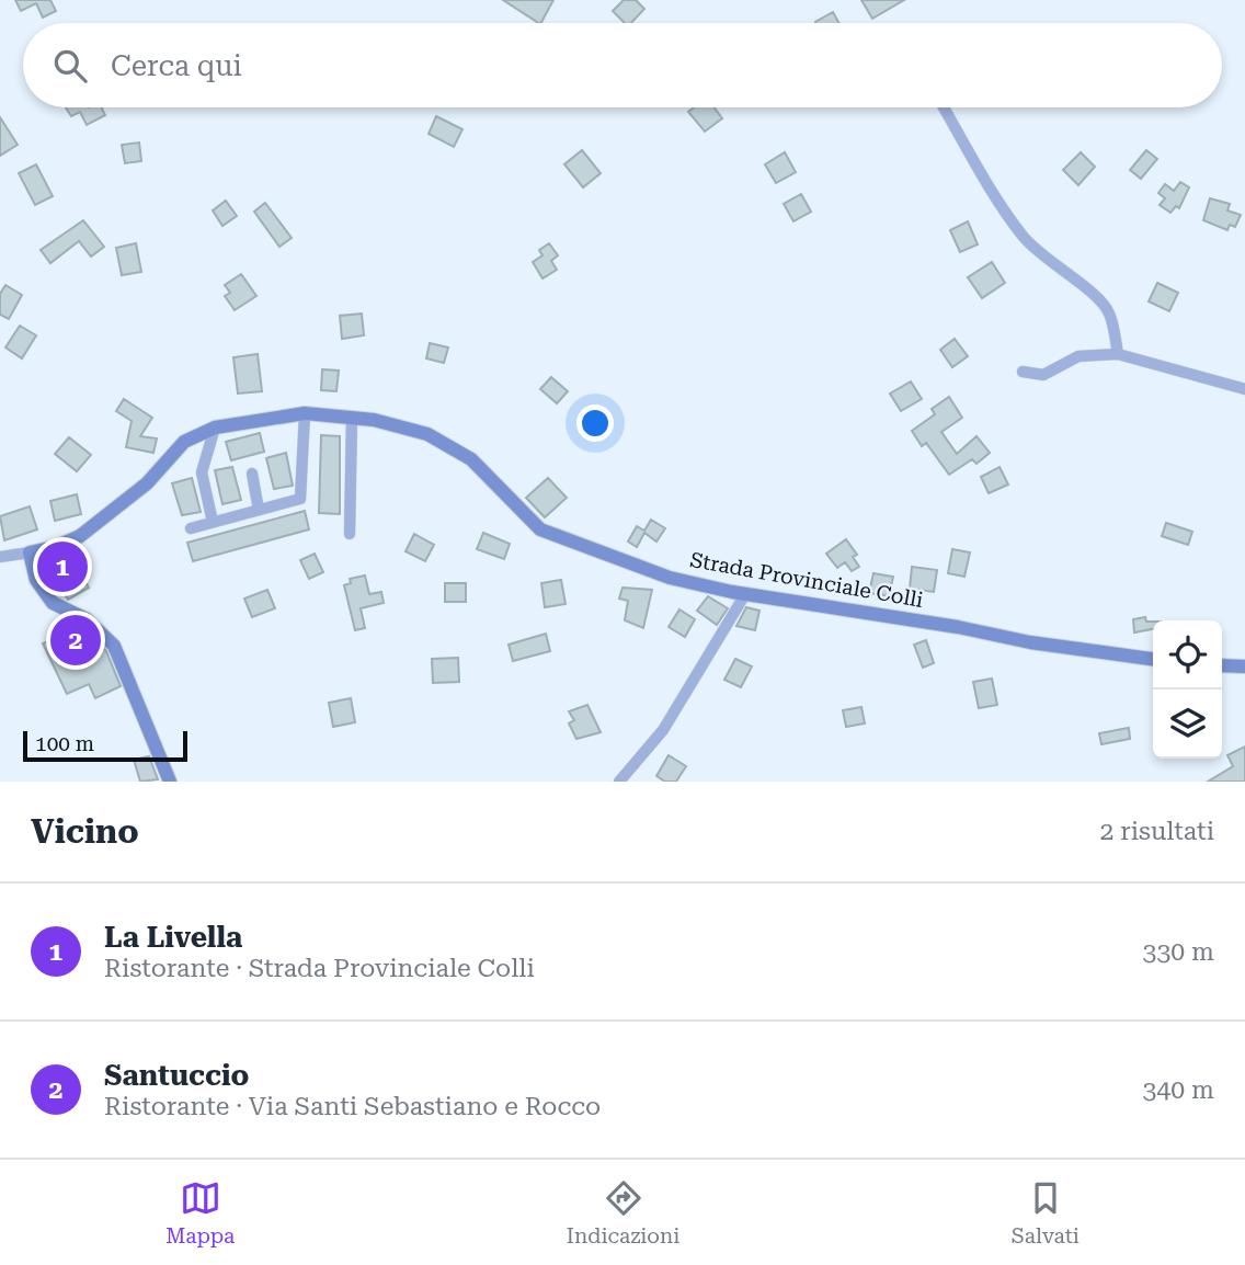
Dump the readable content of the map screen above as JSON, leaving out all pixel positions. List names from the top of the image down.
{
  "streets": {
    "street": ["Strada Provinciale Colli"]
  },
  "scale_bar": "100 m",
  "page": {
    "search": "Cerca qui",
    "pins": ["1", "2"],
    "scale": "100 m",
    "heading": ["Vicino", "2 risultati"],
    "list": [
      {
        "mark": "1",
        "name": "La Livella",
        "note": "Ristorante · Strada Provinciale Colli",
        "value": "330 m"
      },
      {
        "mark": "2",
        "name": "Santuccio",
        "note": "Ristorante · Via Santi Sebastiano e Rocco",
        "value": "340 m"
      }
    ],
    "nav": ["Mappa", "Indicazioni", "Salvati"]
  }
}
